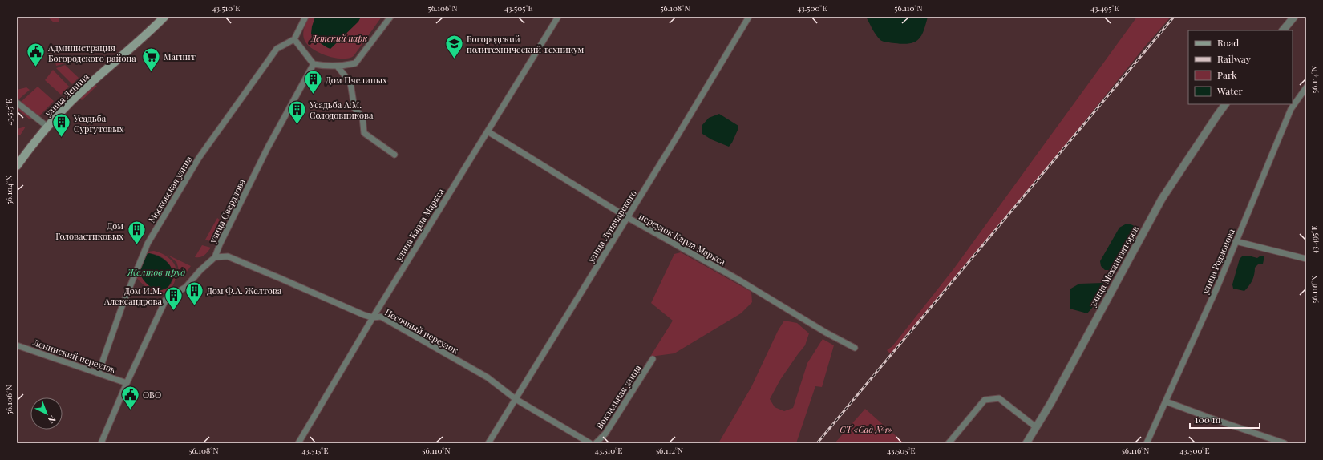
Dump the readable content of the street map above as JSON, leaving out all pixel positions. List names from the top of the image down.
{
  "streets": {
    "main road": ["улица Ленина"],
    "street": [
      "Московская улица",
      "улица Свердлова",
      "улица Карла Маркса",
      "улица Луначарского",
      "переулок Карла Маркса",
      "улица Родионова",
      "улица Механизаторов",
      "Песочный переулок",
      "Ленинский переулок",
      "Вокзальная улица"
    ]
  },
  "crossings": [
    ["Московская улица", "Ленинский переулок"],
    ["улица Свердлова", "Песочный переулок"],
    ["улица Свердлова", "Ленинский переулок"],
    ["улица Карла Маркса", "переулок Карла Маркса"],
    ["улица Карла Маркса", "Песочный переулок"],
    ["улица Луначарского", "переулок Карла Маркса"],
    ["улица Луначарского", "Песочный переулок"]
  ],
  "water": ["Желтов пруд"],
  "parks": ["Детский парк", "СТ «Сад №1»"],
  "places": {
    "school or university": ["Богородский политехнический техникум"],
    "public building": ["Администрация Богородского района", "ОВО"],
    "supermarket": ["Магнит"],
    "building": [
      "Дом Пчелиных",
      "Усадьба А.М. Солодовникова",
      "Усадьба Сургутовых",
      "Дом Головастиковых",
      "Дом Ф.А. Желтова",
      "Дом И.М. Александрова"
    ]
  },
  "legend": [
    "Road",
    "Railway",
    "Park",
    "Water"
  ],
  "scale_bar": "100 m",
  "north": "bottom right",
  "coordinates": [
    "43.510°E",
    "56.106°N",
    "43.505°E",
    "56.108°N",
    "43.500°E",
    "56.110°N",
    "43.495°E",
    "56.114°N",
    "43.515°E",
    "56.104°N",
    "56.116°N",
    "56.112°N"
  ]
}
